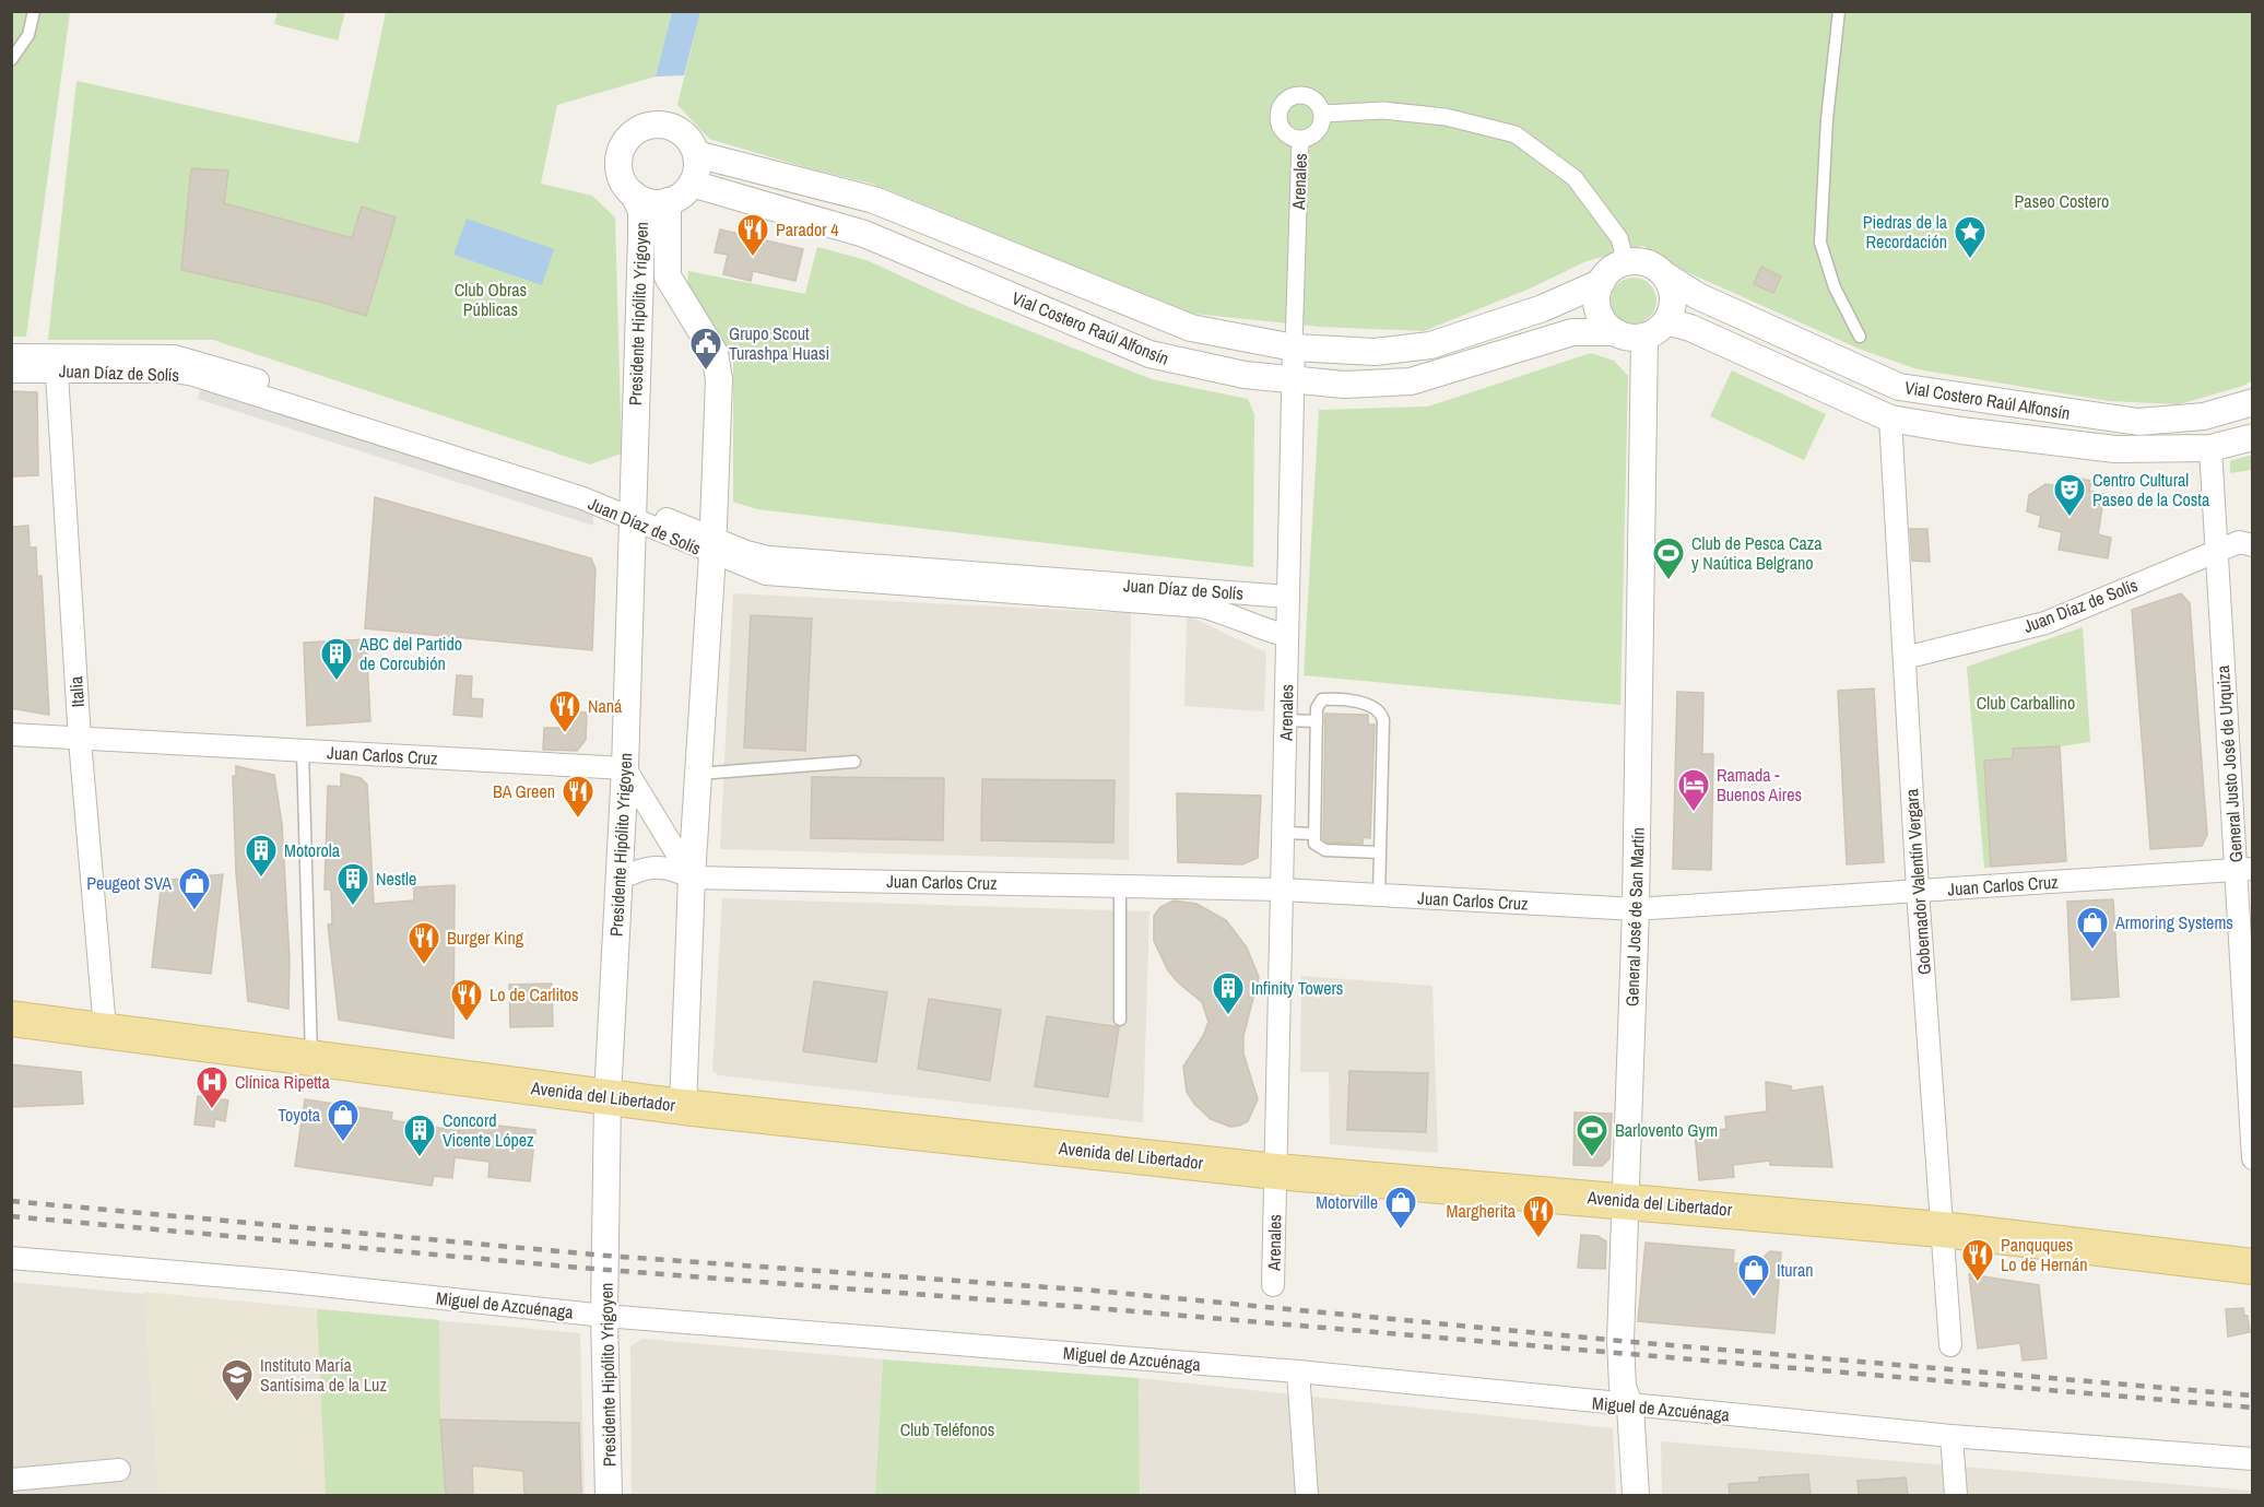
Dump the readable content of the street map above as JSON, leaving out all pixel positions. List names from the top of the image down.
{
  "streets": {
    "main road": ["Avenida del Libertador"],
    "street": [
      "Arenales",
      "Presidente Hipólito Yrigoyen",
      "Vial Costero Raúl Alfonsín",
      "Juan Díaz de Solís",
      "Italia",
      "Juan Carlos Cruz",
      "General Justo José de Urquiza",
      "Gobernador Valentín Vergara",
      "General José de San Martín",
      "Miguel de Azcuénaga"
    ]
  },
  "crossings": [
    ["Arenales", "Vial Costero Raúl Alfonsín"],
    ["Arenales", "Juan Díaz de Solís"],
    ["Arenales", "Juan Carlos Cruz"],
    ["Arenales", "Avenida del Libertador"],
    ["Presidente Hipólito Yrigoyen", "Vial Costero Raúl Alfonsín"],
    ["Presidente Hipólito Yrigoyen", "Juan Díaz de Solís"],
    ["Presidente Hipólito Yrigoyen", "Juan Carlos Cruz"],
    ["Presidente Hipólito Yrigoyen", "Avenida del Libertador"],
    ["Presidente Hipólito Yrigoyen", "Miguel de Azcuénaga"],
    ["Vial Costero Raúl Alfonsín", "General Justo José de Urquiza"],
    ["Vial Costero Raúl Alfonsín", "Gobernador Valentín Vergara"],
    ["Vial Costero Raúl Alfonsín", "General José de San Martín"],
    ["Juan Díaz de Solís", "Italia"],
    ["Juan Díaz de Solís", "General Justo José de Urquiza"],
    ["Juan Díaz de Solís", "Gobernador Valentín Vergara"],
    ["Italia", "Juan Carlos Cruz"],
    ["Italia", "Avenida del Libertador"],
    ["Juan Carlos Cruz", "General Justo José de Urquiza"],
    ["Juan Carlos Cruz", "Gobernador Valentín Vergara"],
    ["Juan Carlos Cruz", "General José de San Martín"],
    ["Gobernador Valentín Vergara", "Avenida del Libertador"],
    ["General José de San Martín", "Avenida del Libertador"],
    ["General José de San Martín", "Miguel de Azcuénaga"]
  ],
  "parks": [
    "Paseo Costero",
    "Club Obras Públicas",
    "Club Carballino",
    "Club Teléfonos"
  ],
  "places": {
    "restaurant": [
      "Parador 4",
      "Naná",
      "BA Green",
      "Burger King",
      "Lo de Carlitos",
      "Margherita",
      "Panquques Lo de Hernán"
    ],
    "place": ["Piedras de la Recordación"],
    "public building": ["Grupo Scout Turashpa Huasi"],
    "theatre": ["Centro Cultural Paseo de la Costa"],
    "sports": ["Club de Pesca Caza y Naútica Belgrano", "Barlovento Gym"],
    "building": [
      "ABC del Partido de Corcubión",
      "Motorola",
      "Nestle",
      "Infinity Towers",
      "Concord Vicente López"
    ],
    "hotel": ["Ramada - Buenos Aires"],
    "shop": [
      "Peugeot SVA",
      "Armoring Systems",
      "Toyota",
      "Motorville",
      "Ituran"
    ],
    "hospital": ["Clínica Ripetta"],
    "school or university": ["Instituto María Santísima de la Luz"]
  }
}
